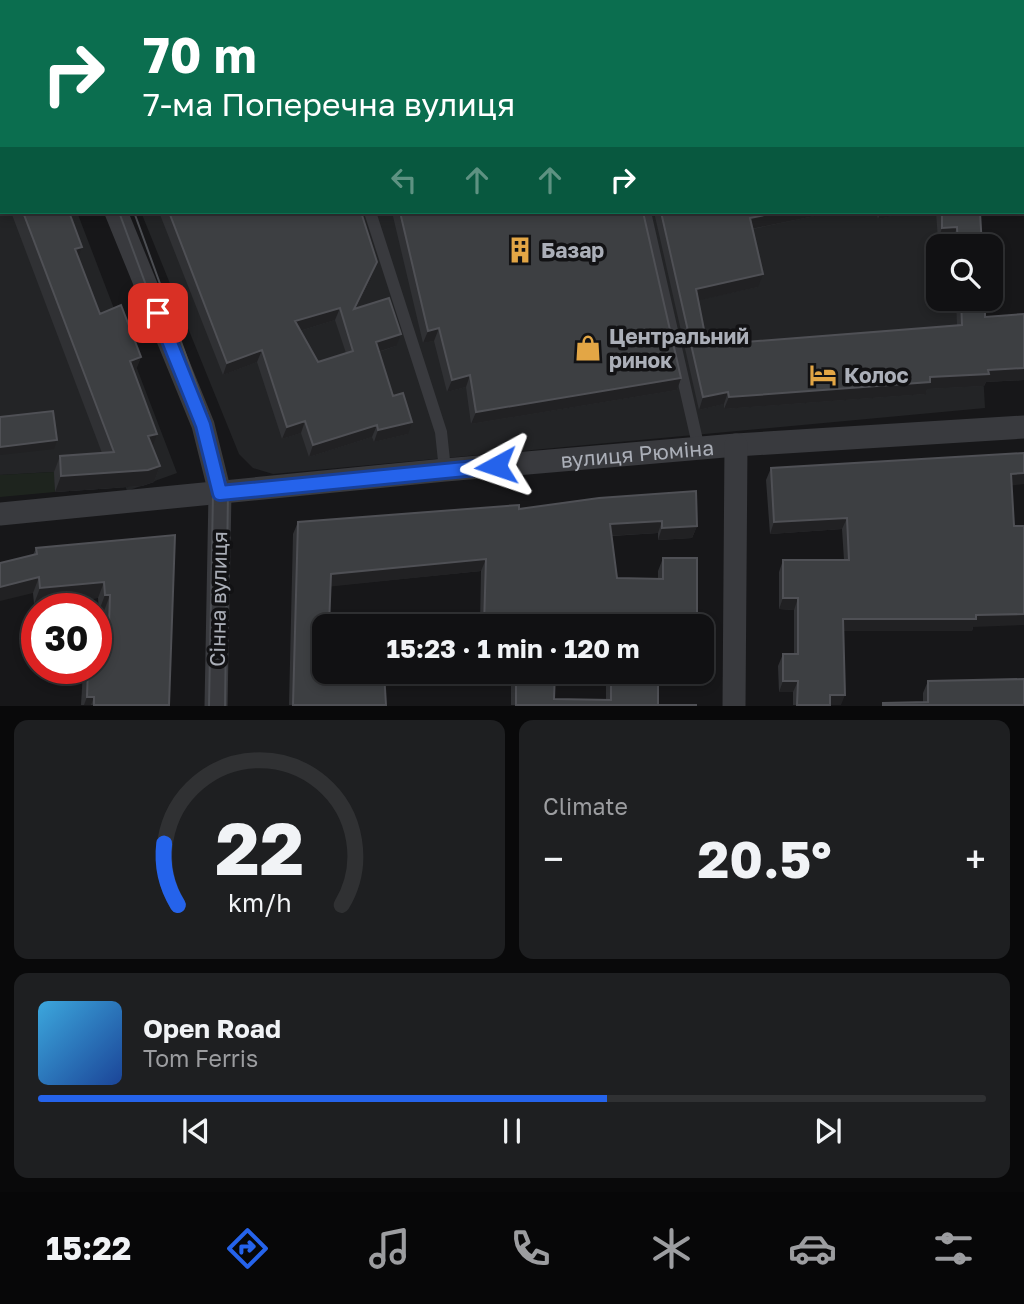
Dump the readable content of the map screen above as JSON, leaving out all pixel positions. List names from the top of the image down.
{
  "streets": {
    "street": ["вулиця Рюміна", "Сінна вулиця"]
  },
  "crossings": [
    ["вулиця Рюміна", "Сінна вулиця"]
  ],
  "places": {
    "building": ["Базар"],
    "shop": ["Центральний ринок"],
    "hotel": ["Колос"]
  },
  "page": {
    "turn": ["70 m", "7-ма Поперечна вулиця"],
    "limit": "30",
    "trip": "15:23 · 1 min · 120 m",
    "tile": "Climate",
    "heat": ["−", "20.5°", "+"],
    "song": ["Open Road", "Tom Ferris"],
    "tabs": "15:22",
    "gauge": ["22", "km/h"]
  }
}
